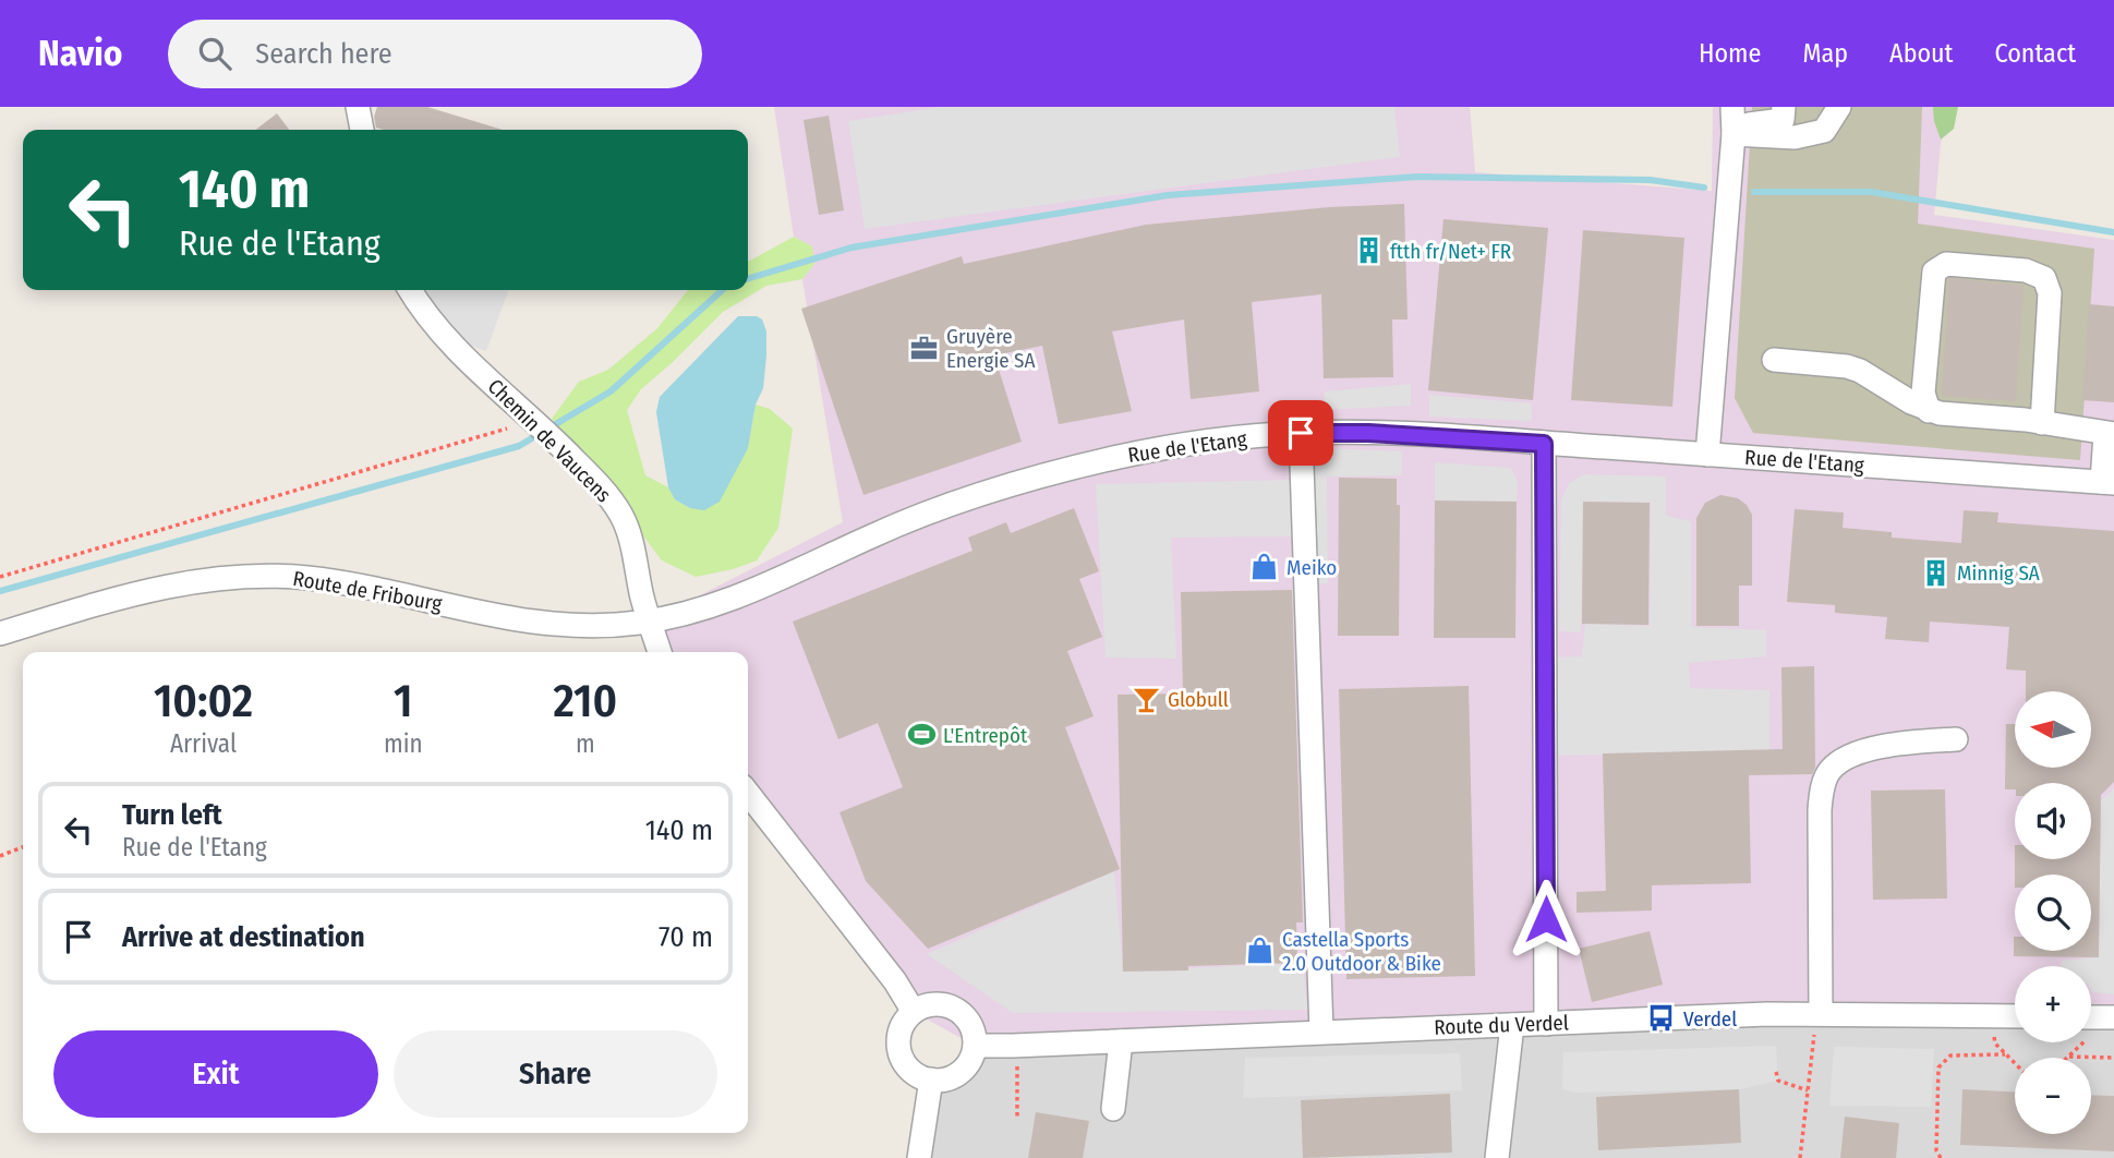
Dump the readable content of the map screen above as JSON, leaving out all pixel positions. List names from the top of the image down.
{
  "streets": {
    "street": [
      "Chemin de Vaucens",
      "Rue de l'Etang",
      "Route de Fribourg",
      "Route du Verdel"
    ]
  },
  "crossings": [
    ["Chemin de Vaucens", "Rue de l'Etang"],
    ["Chemin de Vaucens", "Route de Fribourg"],
    ["Rue de l'Etang", "Route de Fribourg"]
  ],
  "places": {
    "building": ["ftth fr/Net+ FR", "Minnig SA"],
    "office": ["Gruyère Energie SA"],
    "shop": ["Meiko", "Castella Sports 2.0 Outdoor & Bike"],
    "bar": ["Globull"],
    "sports": ["L'Entrepôt"],
    "bus stop": ["Verdel"]
  },
  "north": "left",
  "page": {
    "header": "Navio",
    "search": "Search here",
    "nav": [
      "Home",
      "Map",
      "About",
      "Contact"
    ],
    "turn": ["140 m", "Rue de l'Etang"],
    "eta": [
      "10:02",
      "Arrival",
      "1",
      "min",
      "210",
      "m"
    ],
    "map_buttons": ["+", "−"],
    "list": [
      {
        "name": "Turn left",
        "note": "Rue de l'Etang",
        "value": "140 m"
      },
      {
        "name": "Arrive at destination",
        "value": "70 m"
      }
    ],
    "buttons": ["Exit", "Share"]
  }
}
